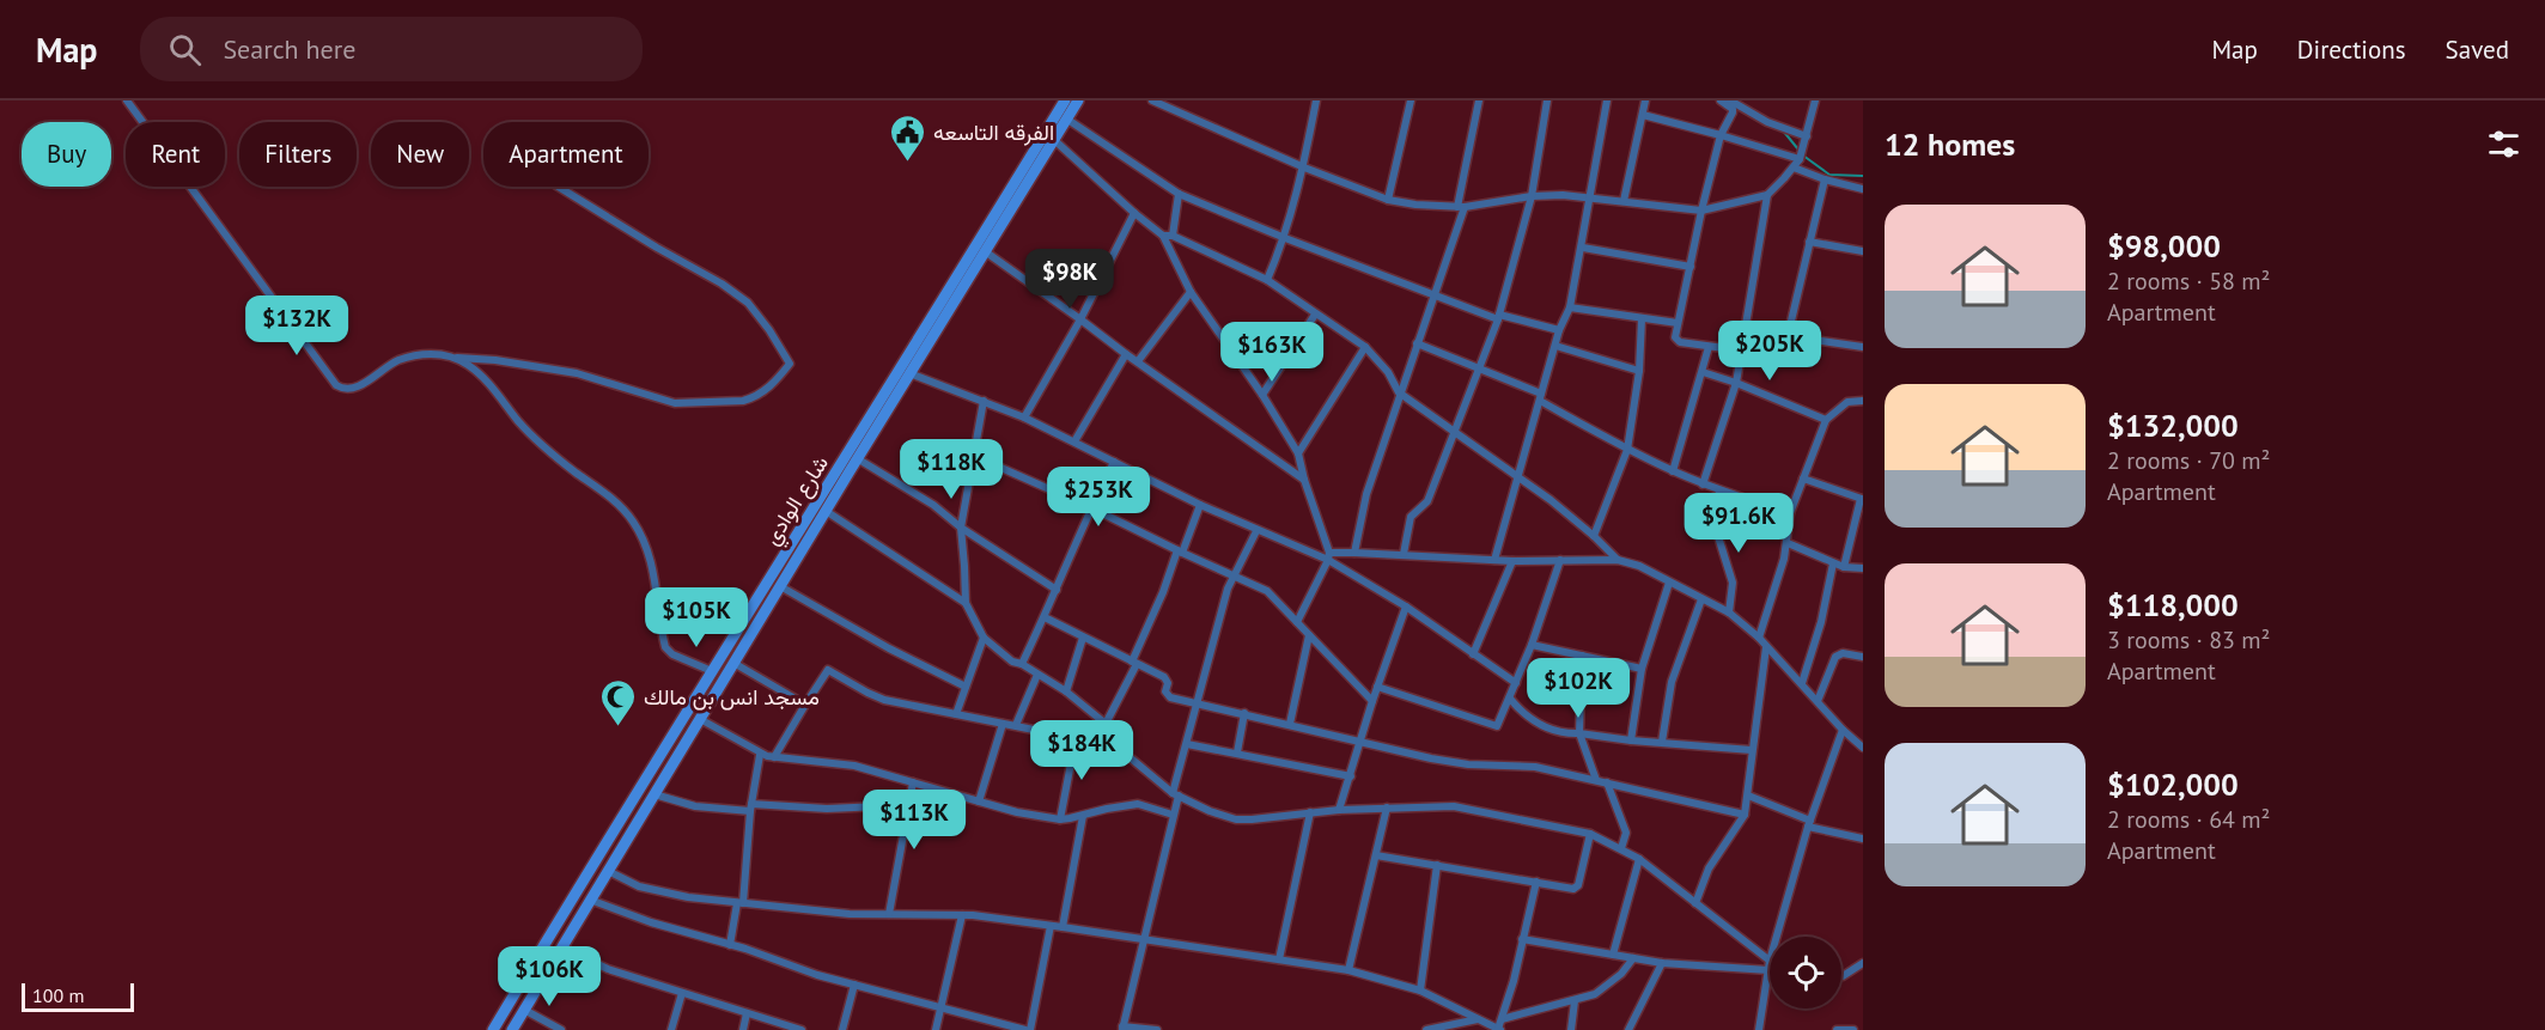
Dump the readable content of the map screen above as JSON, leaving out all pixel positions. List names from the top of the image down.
{
  "streets": {
    "main road": ["شارع الوادي"]
  },
  "places": {
    "public building": ["الفرقه التاسعه"],
    "mosque": ["مسجد انس بن مالك"]
  },
  "scale_bar": "100 m",
  "page": {
    "header": "Map",
    "search": "Search here",
    "nav": ["Map", "Directions", "Saved"],
    "heading": "12 homes",
    "chip": [
      "Buy",
      "Rent",
      "Filters",
      "New",
      "Apartment"
    ],
    "list": [
      {
        "name": "$98,000",
        "note": "2 rooms · 58 m² · Apartment"
      },
      {
        "name": "$132,000",
        "note": "2 rooms · 70 m² · Apartment"
      },
      {
        "name": "$118,000",
        "note": "3 rooms · 83 m² · Apartment"
      },
      {
        "name": "$102,000",
        "note": "2 rooms · 64 m² · Apartment"
      }
    ],
    "price": [
      "$98K",
      "$132K",
      "$205K",
      "$163K",
      "$118K",
      "$253K",
      "$91.6K",
      "$105K",
      "$102K",
      "$184K",
      "$113K",
      "$106K"
    ],
    "scale": "100 m"
  }
}
